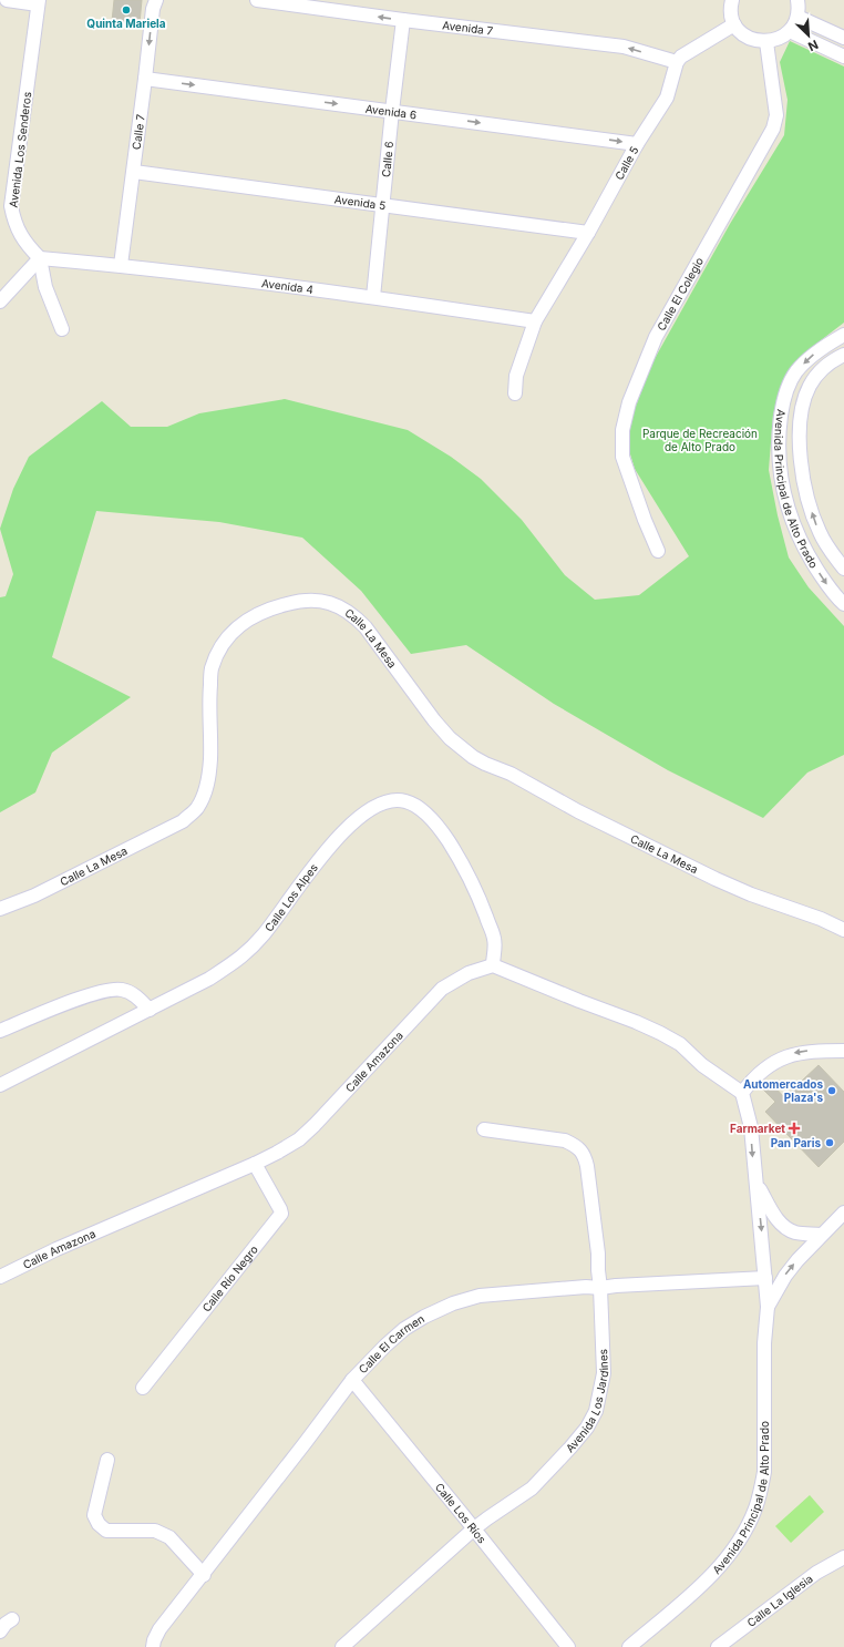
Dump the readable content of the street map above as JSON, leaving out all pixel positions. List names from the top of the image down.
{
  "streets": {
    "street": [
      "Avenida 7",
      "Avenida 6",
      "Calle 7",
      "Avenida Los Senderos",
      "Calle 6",
      "Calle 5",
      "Avenida 5",
      "Avenida 4",
      "Calle El Colegio",
      "Avenida Principal de Alto Prado",
      "Calle La Mesa",
      "Calle Los Alpes",
      "Calle Amazona",
      "Calle Río Negro",
      "Calle El Carmen",
      "Avenida Los Jardines",
      "Calle Los Ríos",
      "Calle La Iglesia"
    ]
  },
  "crossings": [
    ["Avenida 7", "Calle 6"],
    ["Avenida 7", "Calle 5"],
    ["Avenida 6", "Calle 7"],
    ["Avenida 6", "Calle 6"],
    ["Avenida 6", "Calle 5"],
    ["Calle 7", "Avenida 5"],
    ["Calle 7", "Avenida 4"],
    ["Avenida Los Senderos", "Avenida 4"],
    ["Calle 6", "Avenida 5"],
    ["Calle 6", "Avenida 4"],
    ["Calle 5", "Avenida 5"],
    ["Calle 5", "Avenida 4"],
    ["Avenida Principal de Alto Prado", "Calle El Carmen"],
    ["Calle Los Alpes", "Calle Amazona"],
    ["Calle Amazona", "Calle Río Negro"],
    ["Calle El Carmen", "Avenida Los Jardines"],
    ["Calle El Carmen", "Calle Los Ríos"],
    ["Avenida Los Jardines", "Calle Los Ríos"]
  ],
  "one_way": ["Avenida 7", "Avenida 6"],
  "parks": ["Parque de Recreación de Alto Prado"],
  "places": {
    "other": ["Quinta Mariela", "Automercados Plaza's", "Pan Paris"],
    "health": ["Farmarket"]
  },
  "north": "bottom right"
}
